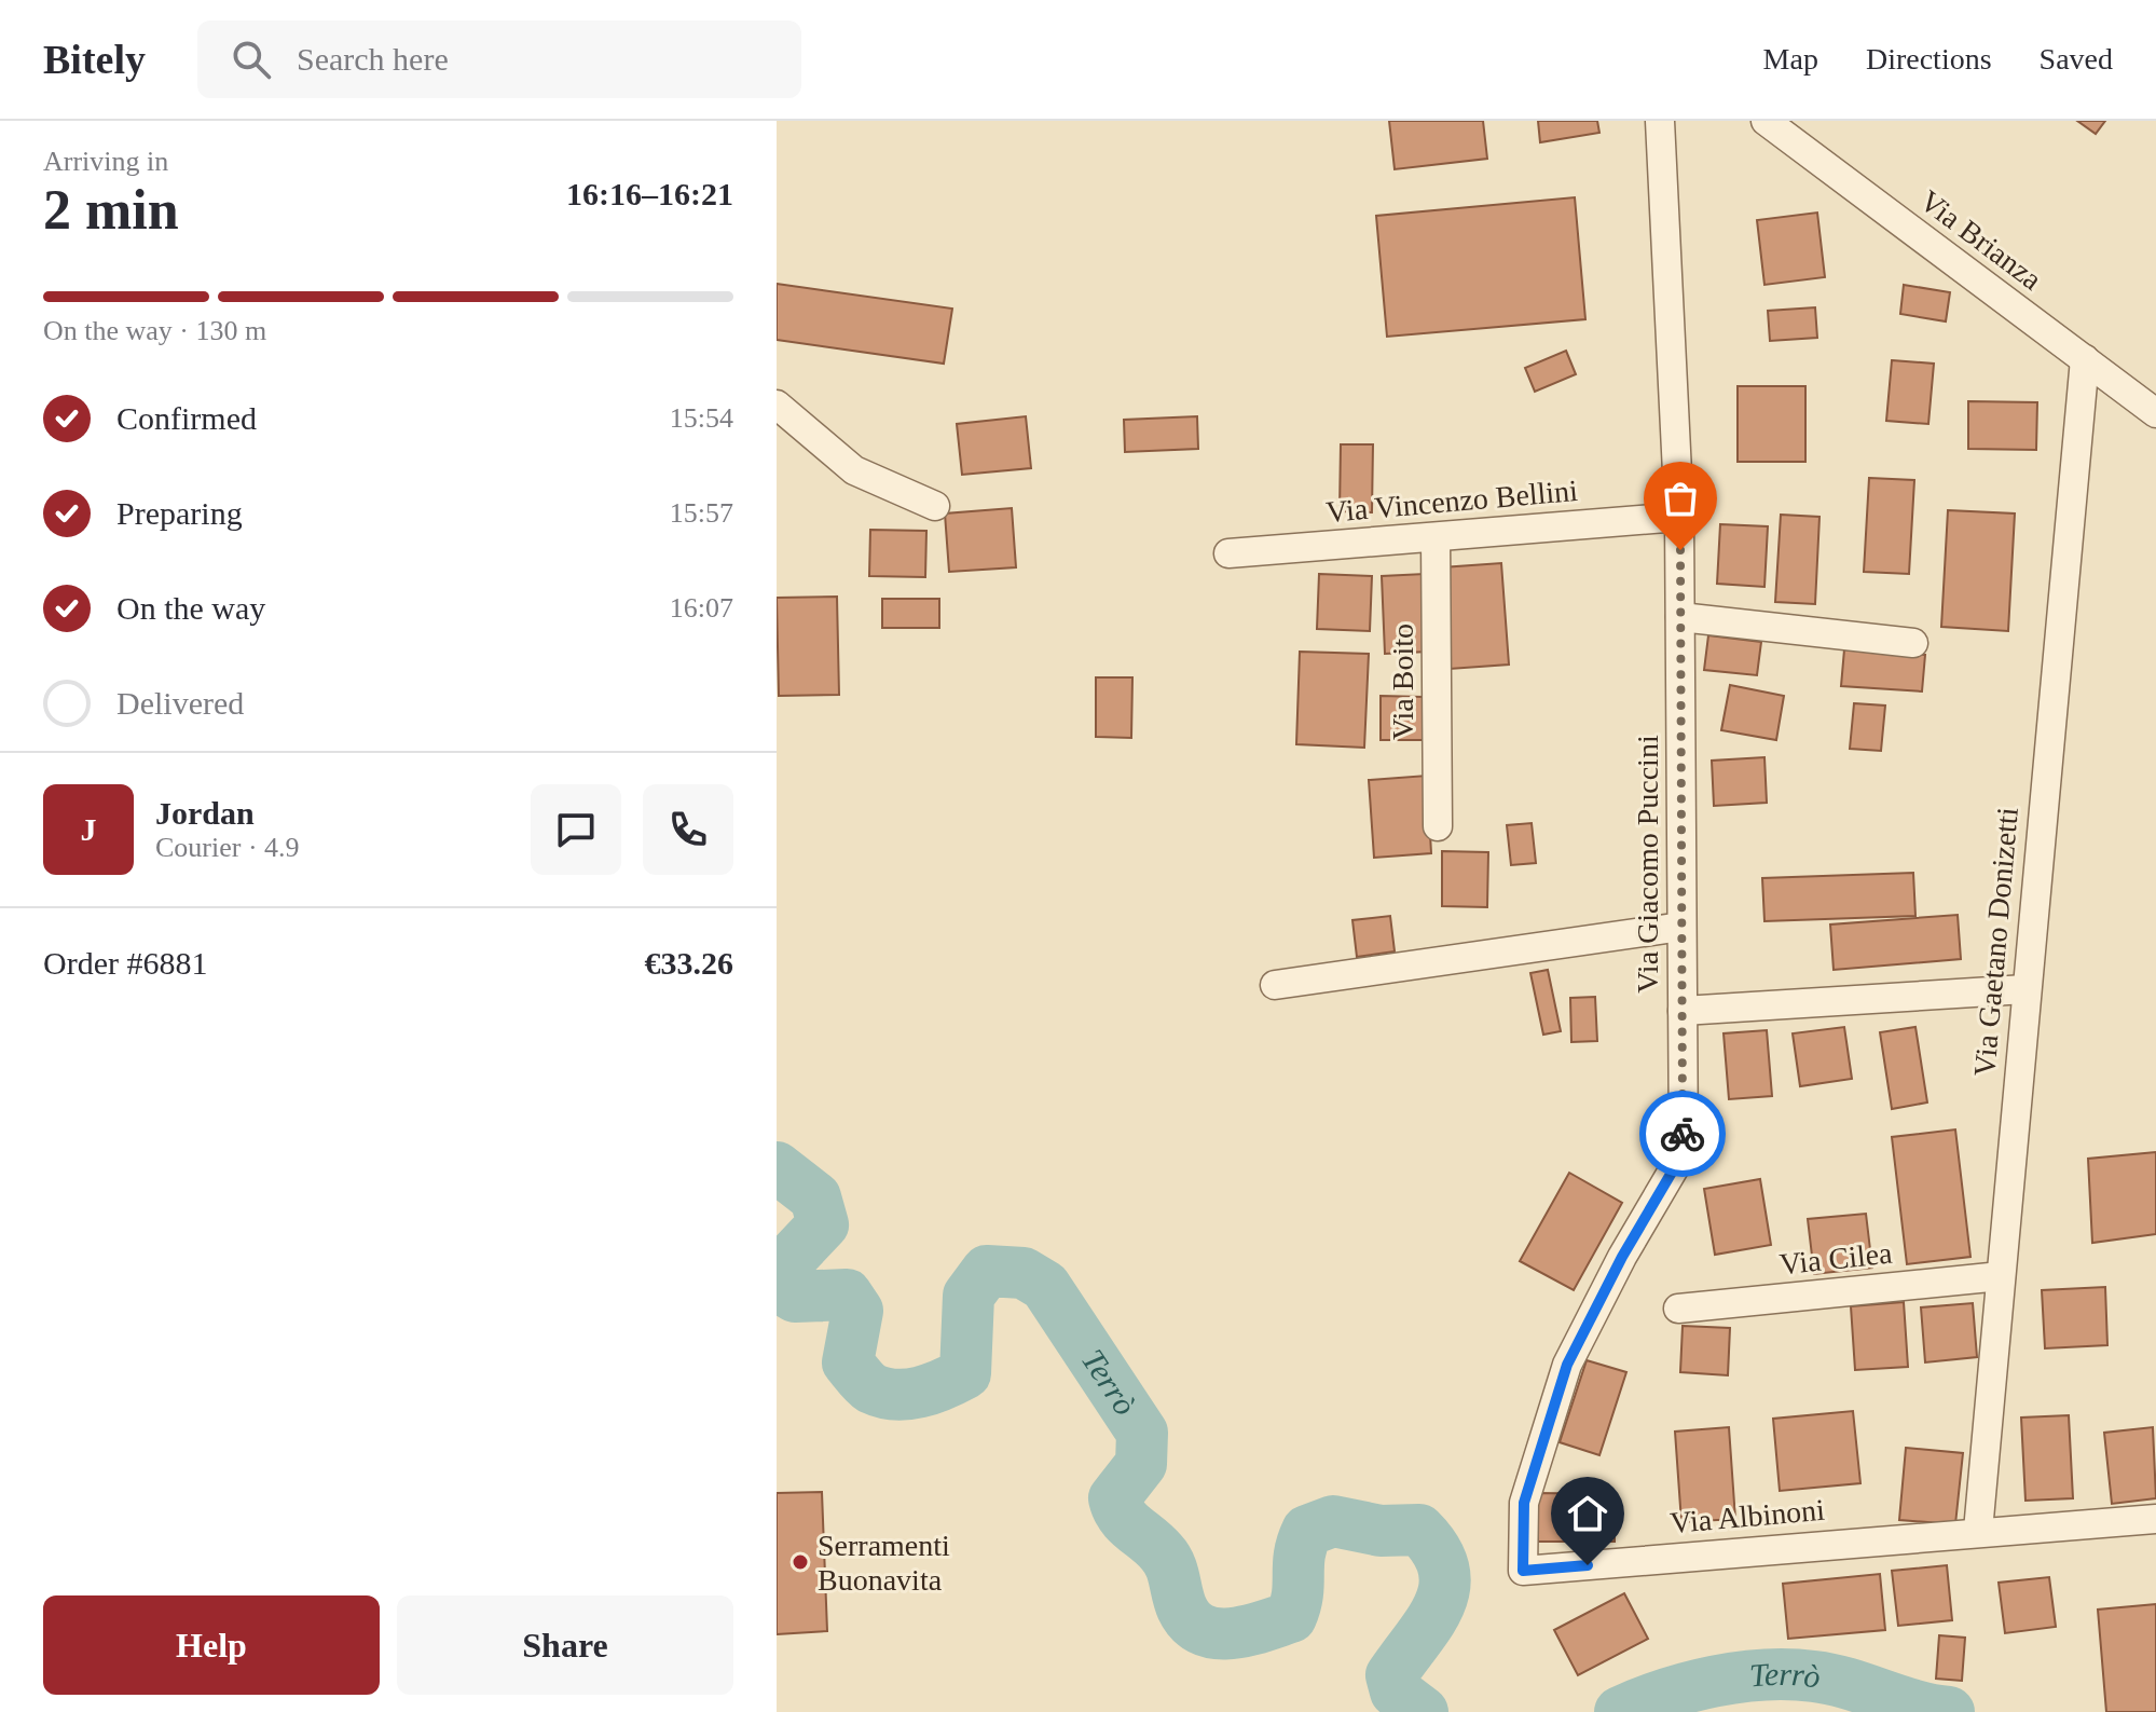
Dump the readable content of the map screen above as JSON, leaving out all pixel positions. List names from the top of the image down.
{
  "streets": {
    "street": [
      "Via Brianza",
      "Via Vincenzo Bellini",
      "Via Boito",
      "Via Giacomo Puccini",
      "Via Gaetano Donizetti",
      "Via Cilea",
      "Via Albinoni"
    ]
  },
  "crossings": [
    ["Via Brianza", "Via Gaetano Donizetti"],
    ["Via Vincenzo Bellini", "Via Boito"],
    ["Via Vincenzo Bellini", "Via Giacomo Puccini"],
    ["Via Giacomo Puccini", "Via Albinoni"],
    ["Via Gaetano Donizetti", "Via Cilea"],
    ["Via Gaetano Donizetti", "Via Albinoni"]
  ],
  "water": ["Terrò"],
  "places": ["Serramenti Buonavita"],
  "page": {
    "header": "Bitely",
    "search": "Search here",
    "nav": ["Map", "Directions", "Saved"],
    "heading": ["2 min", "Arriving in", "16:16–16:21"],
    "panel": [
      "Jordan",
      "Courier · 4.9",
      "Order #6881",
      "€33.26"
    ],
    "bar": "On the way · 130 m",
    "list": [
      ["Confirmed", "15:54"],
      ["Preparing", "15:57"],
      ["On the way", "16:07"],
      "Delivered"
    ],
    "round": "J",
    "buttons": ["Help", "Share"]
  }
}
